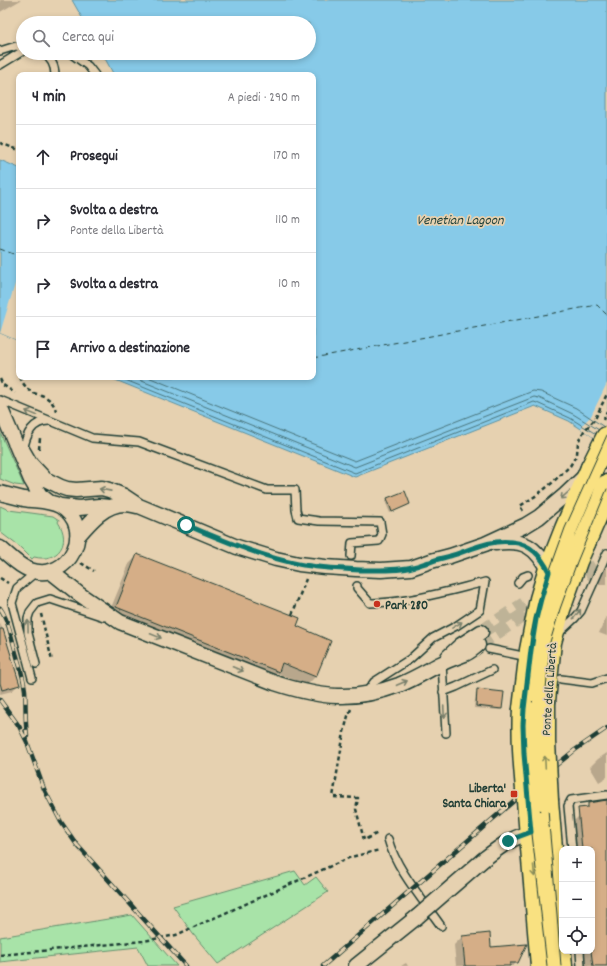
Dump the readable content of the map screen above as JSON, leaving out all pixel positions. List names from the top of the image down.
{
  "streets": {
    "main road": ["Ponte della Libertà"]
  },
  "water": ["Venetian Lagoon"],
  "places": {
    "other": ["Park 280"],
    "transit": ["Liberta' Santa Chiara"]
  },
  "page": {
    "search": "Cerca qui",
    "heading": ["4 min", "A piedi · 290 m"],
    "list": [
      ["Prosegui", "170 m"],
      ["Svolta a destra", "Ponte della Libertà", "110 m"],
      ["Svolta a destra", "10 m"],
      "Arrivo a destinazione"
    ],
    "map_buttons": ["+", "−"]
  }
}
